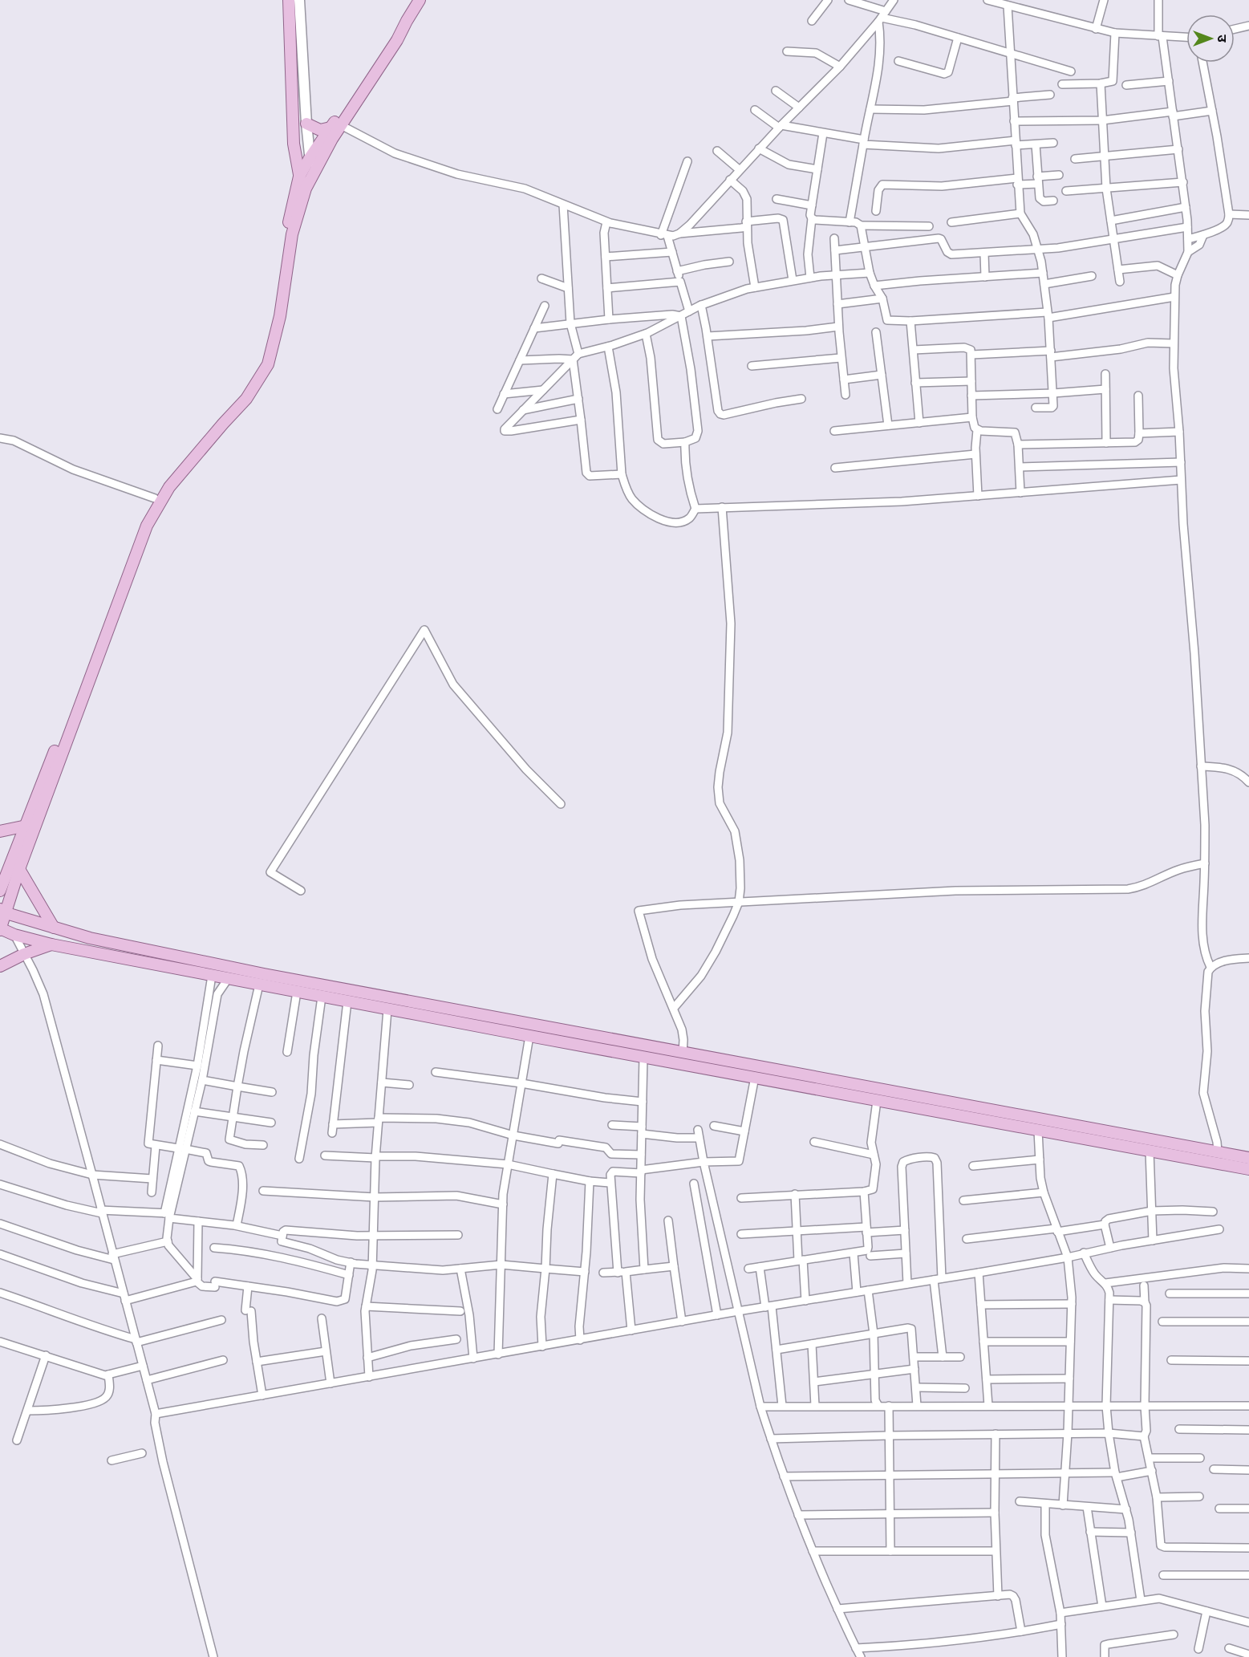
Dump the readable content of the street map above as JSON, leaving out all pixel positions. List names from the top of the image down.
{
  "north": "right"
}
